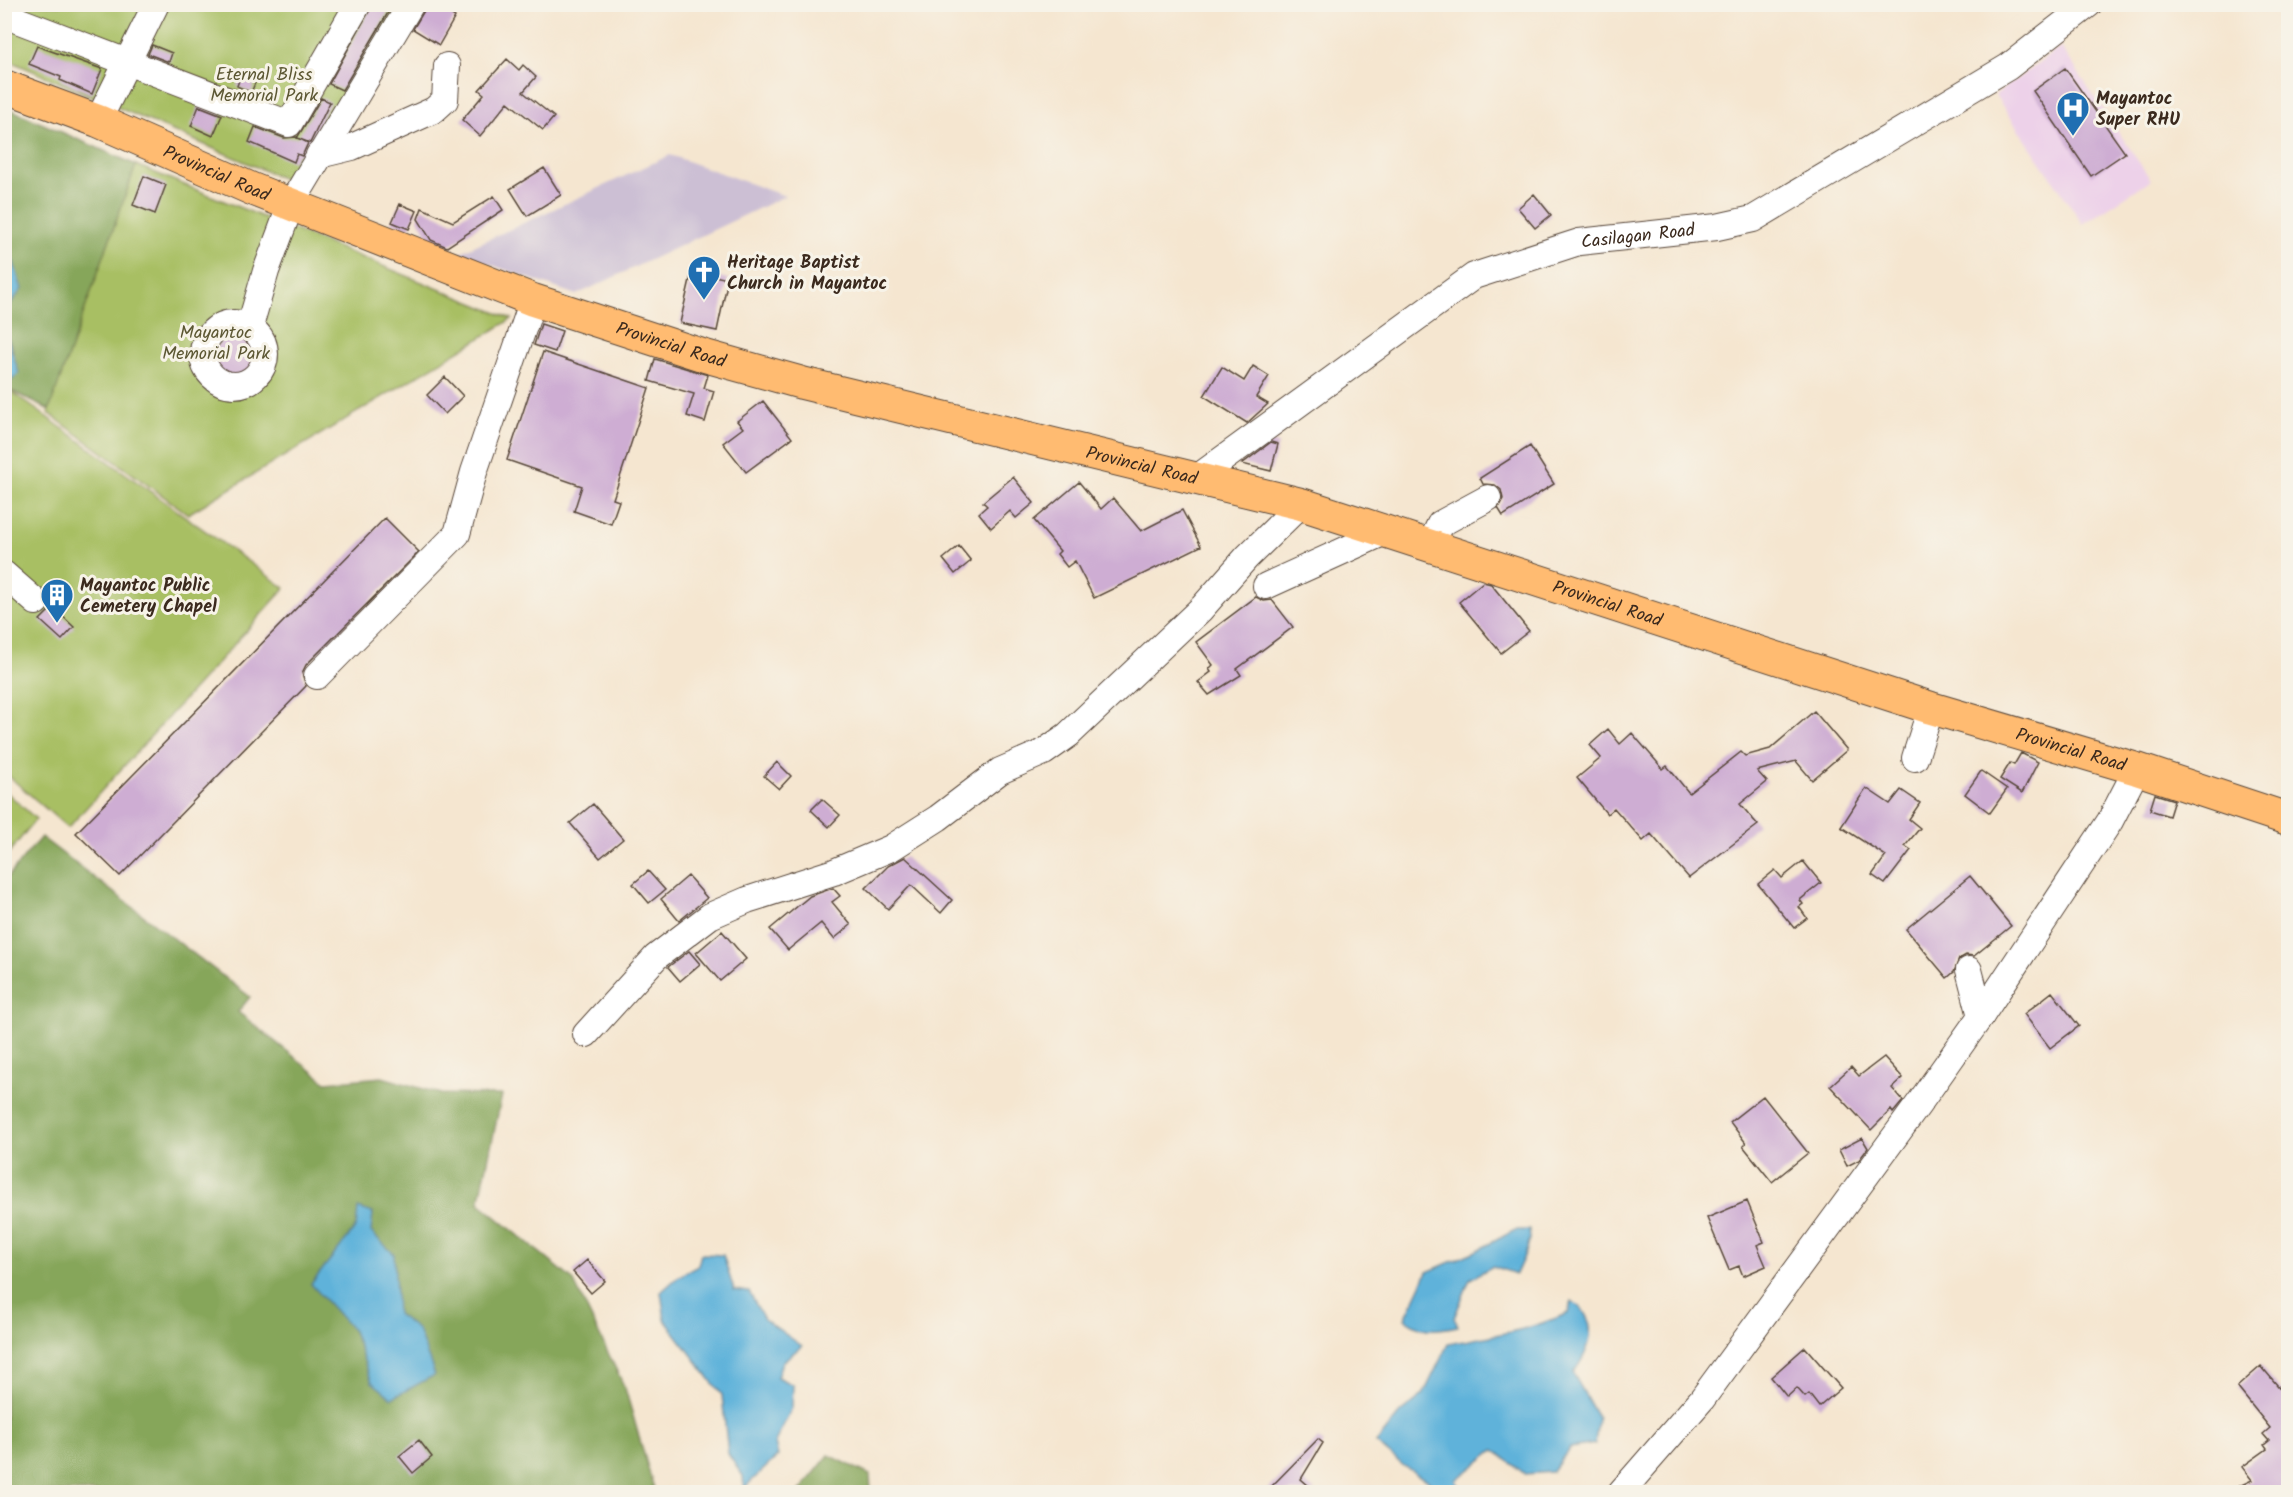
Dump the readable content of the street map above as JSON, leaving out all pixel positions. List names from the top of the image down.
{
  "streets": {
    "main road": ["Provincial Road"],
    "street": ["Casilagan Road"]
  },
  "crossings": [
    ["Provincial Road", "Casilagan Road"]
  ],
  "parks": ["Eternal Bliss Memorial Park", "Mayantoc Memorial Park"],
  "places": {
    "hospital": ["Mayantoc Super RHU"],
    "church": ["Heritage Baptist Church in Mayantoc"],
    "building": ["Mayantoc Public Cemetery Chapel"]
  }
}
